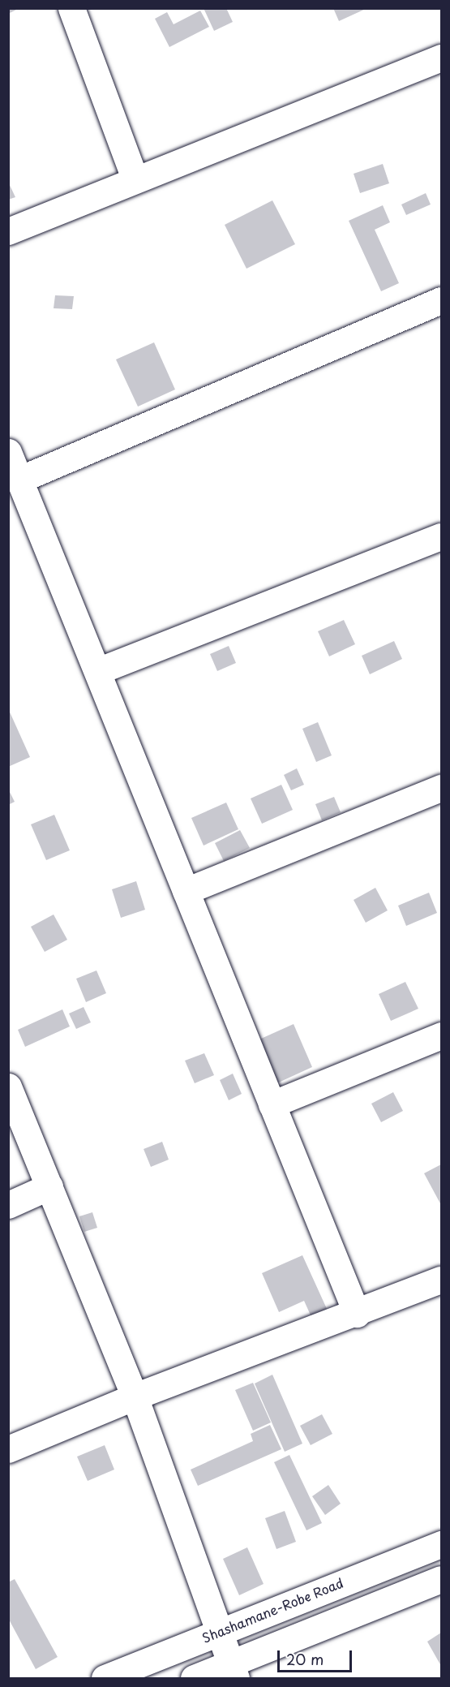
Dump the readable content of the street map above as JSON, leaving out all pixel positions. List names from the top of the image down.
{
  "streets": {
    "street": ["Shashamane-Robe Road"]
  },
  "scale_bar": "20 m"
}
